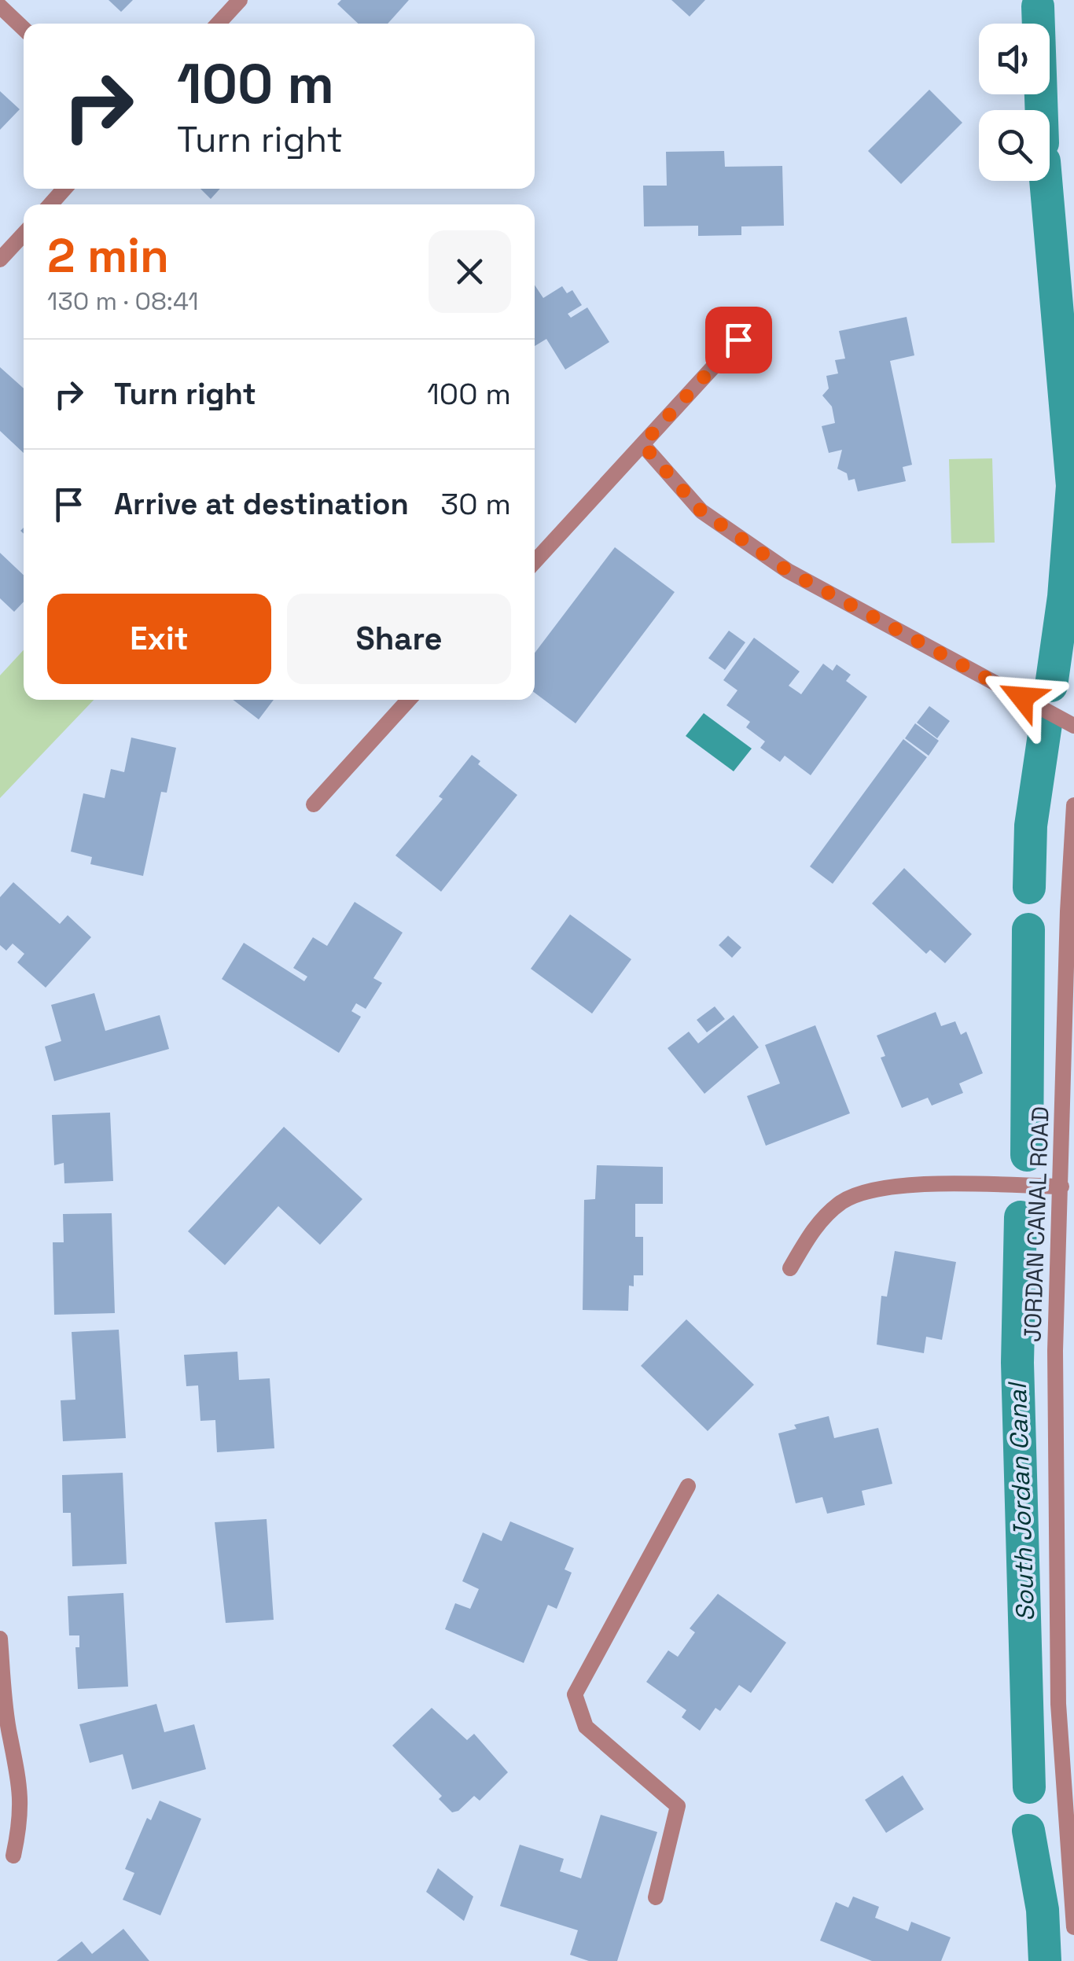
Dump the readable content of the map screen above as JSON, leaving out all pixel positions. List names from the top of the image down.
{
  "streets": {
    "street": ["JORDAN CANAL ROAD"]
  },
  "water": ["South Jordan Canal"],
  "page": {
    "turn": ["100 m", "Turn right"],
    "heading": ["2 min", "130 m · 08:41"],
    "list": [
      {
        "name": "Turn right",
        "value": "100 m"
      },
      {
        "name": "Arrive at destination",
        "value": "30 m"
      }
    ],
    "buttons": ["Exit", "Share"]
  }
}
